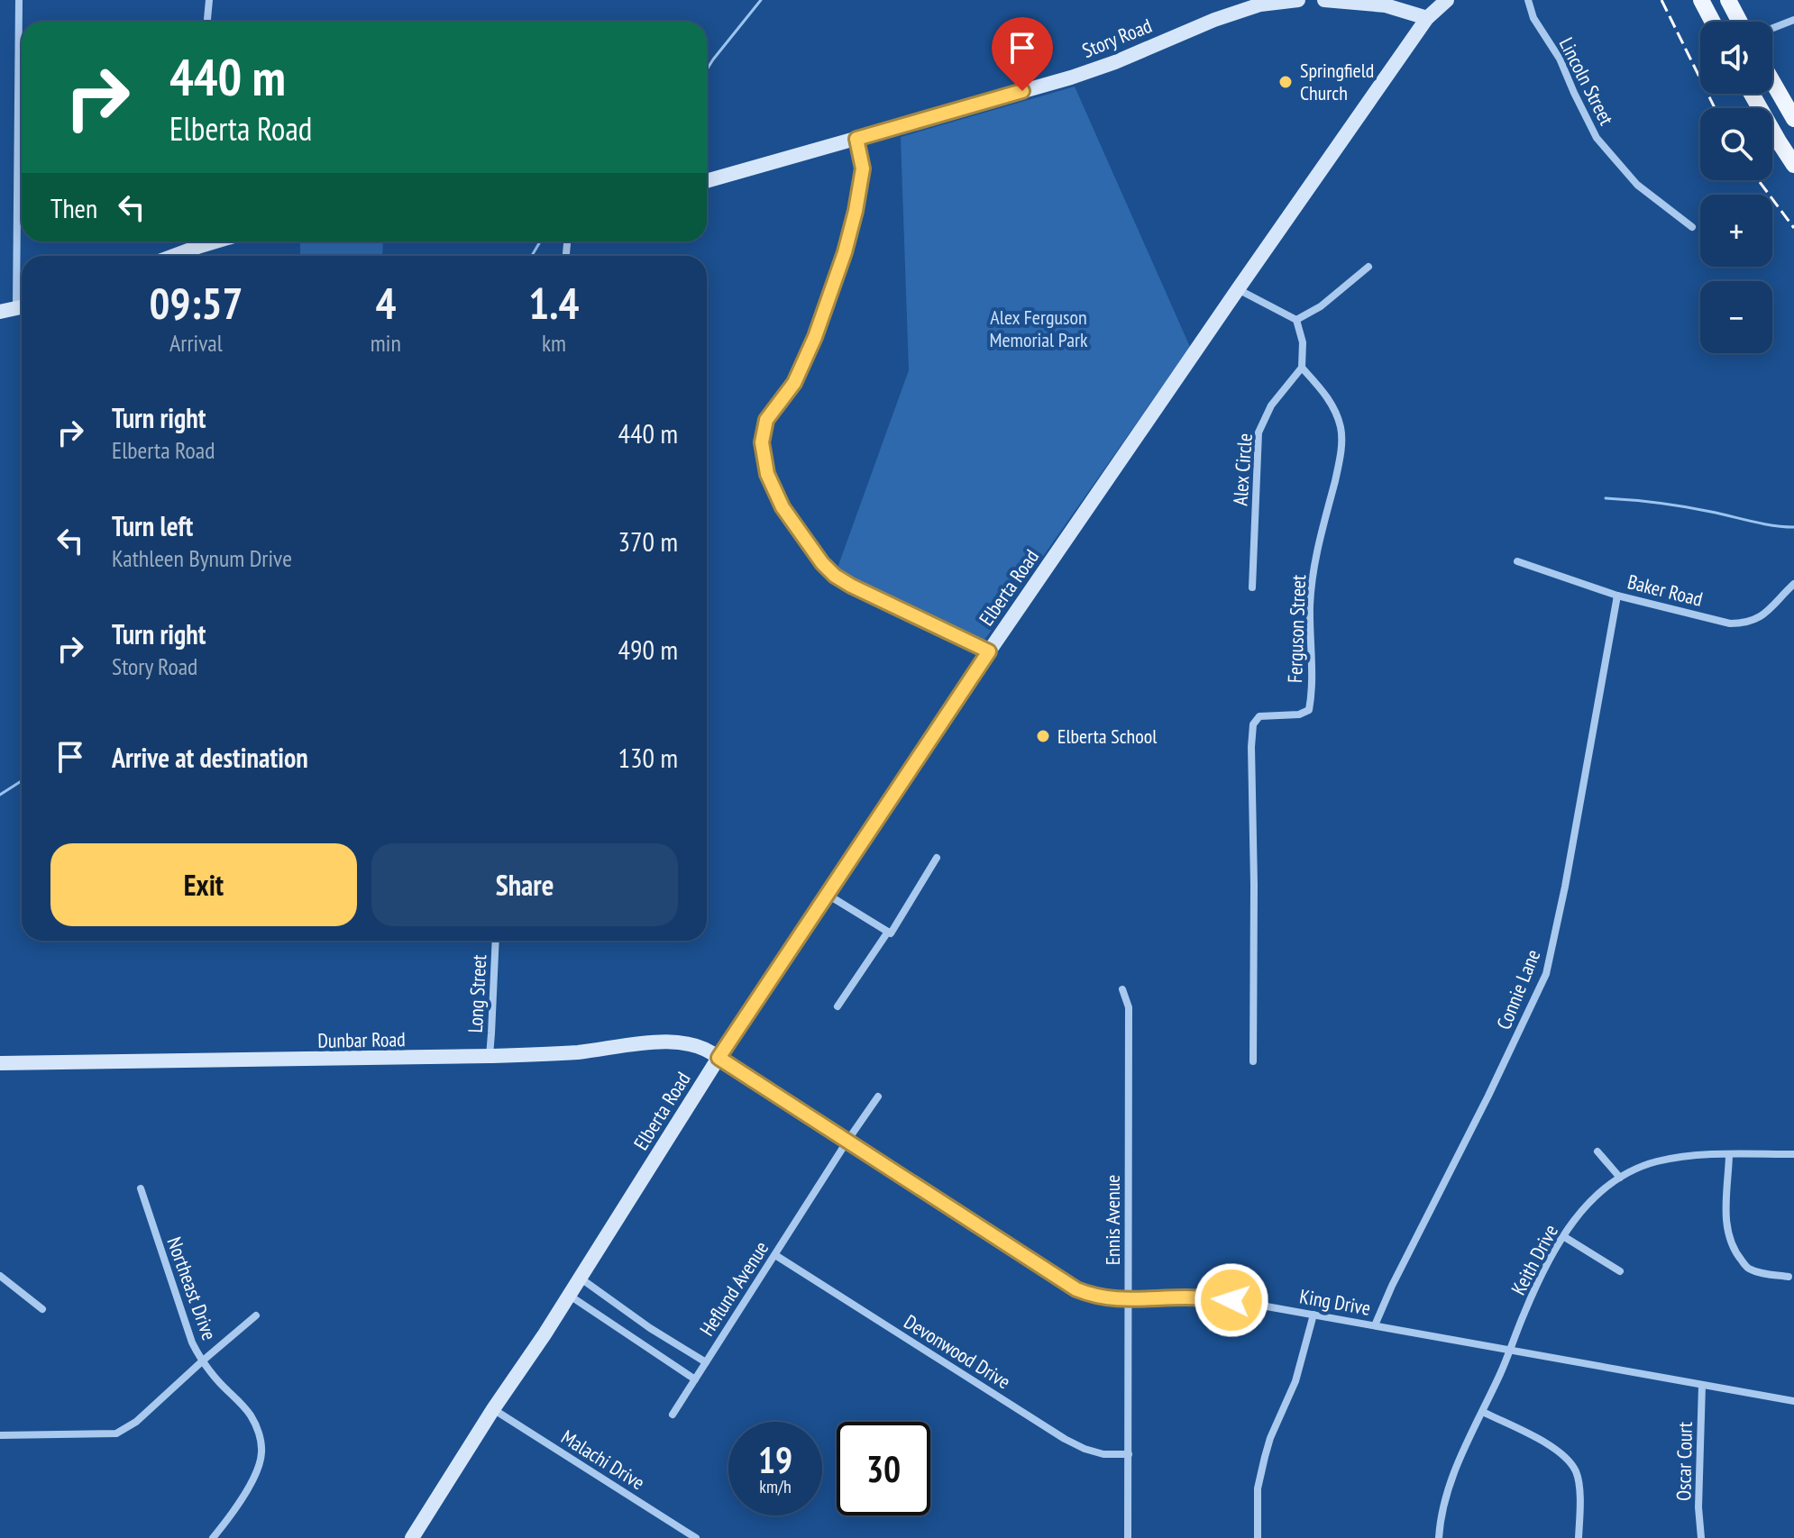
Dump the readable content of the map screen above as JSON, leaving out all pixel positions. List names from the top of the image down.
{
  "streets": {
    "street": [
      "Story Road",
      "Lincoln Street",
      "Alex Circle",
      "Elberta Road",
      "Baker Road",
      "Ferguson Street",
      "Connie Lane",
      "Long Street",
      "Dunbar Road",
      "Ennis Avenue",
      "Keith Drive",
      "Northeast Drive",
      "Heflund Avenue",
      "King Drive",
      "Devonwood Drive",
      "Malachi Drive",
      "Oscar Court"
    ]
  },
  "crossings": [
    ["Alex Circle", "Ferguson Street"],
    ["Elberta Road", "Dunbar Road"],
    ["Elberta Road", "Heflund Avenue"],
    ["Elberta Road", "King Drive"],
    ["Elberta Road", "Malachi Drive"],
    ["Baker Road", "Connie Lane"],
    ["Connie Lane", "King Drive"],
    ["Long Street", "Dunbar Road"],
    ["Dunbar Road", "King Drive"],
    ["Ennis Avenue", "King Drive"],
    ["Ennis Avenue", "Devonwood Drive"],
    ["Keith Drive", "King Drive"],
    ["Heflund Avenue", "King Drive"],
    ["Heflund Avenue", "Devonwood Drive"],
    ["King Drive", "Oscar Court"]
  ],
  "parks": ["Alex Ferguson Memorial Park"],
  "places": ["Springfield Church", "Elberta School"],
  "page": {
    "map_buttons": ["+", "−"],
    "turn": ["440 m", "Elberta Road"],
    "then": "Then",
    "eta": [
      "09:57",
      "Arrival",
      "4",
      "min",
      "1.4",
      "km"
    ],
    "list": [
      {
        "name": "Turn right",
        "note": "Elberta Road",
        "value": "440 m"
      },
      {
        "name": "Turn left",
        "note": "Kathleen Bynum Drive",
        "value": "370 m"
      },
      {
        "name": "Turn right",
        "note": "Story Road",
        "value": "490 m"
      },
      {
        "name": "Arrive at destination",
        "value": "130 m"
      }
    ],
    "buttons": ["Exit", "Share"],
    "speed": "19 km/h",
    "limit": "30"
  }
}
